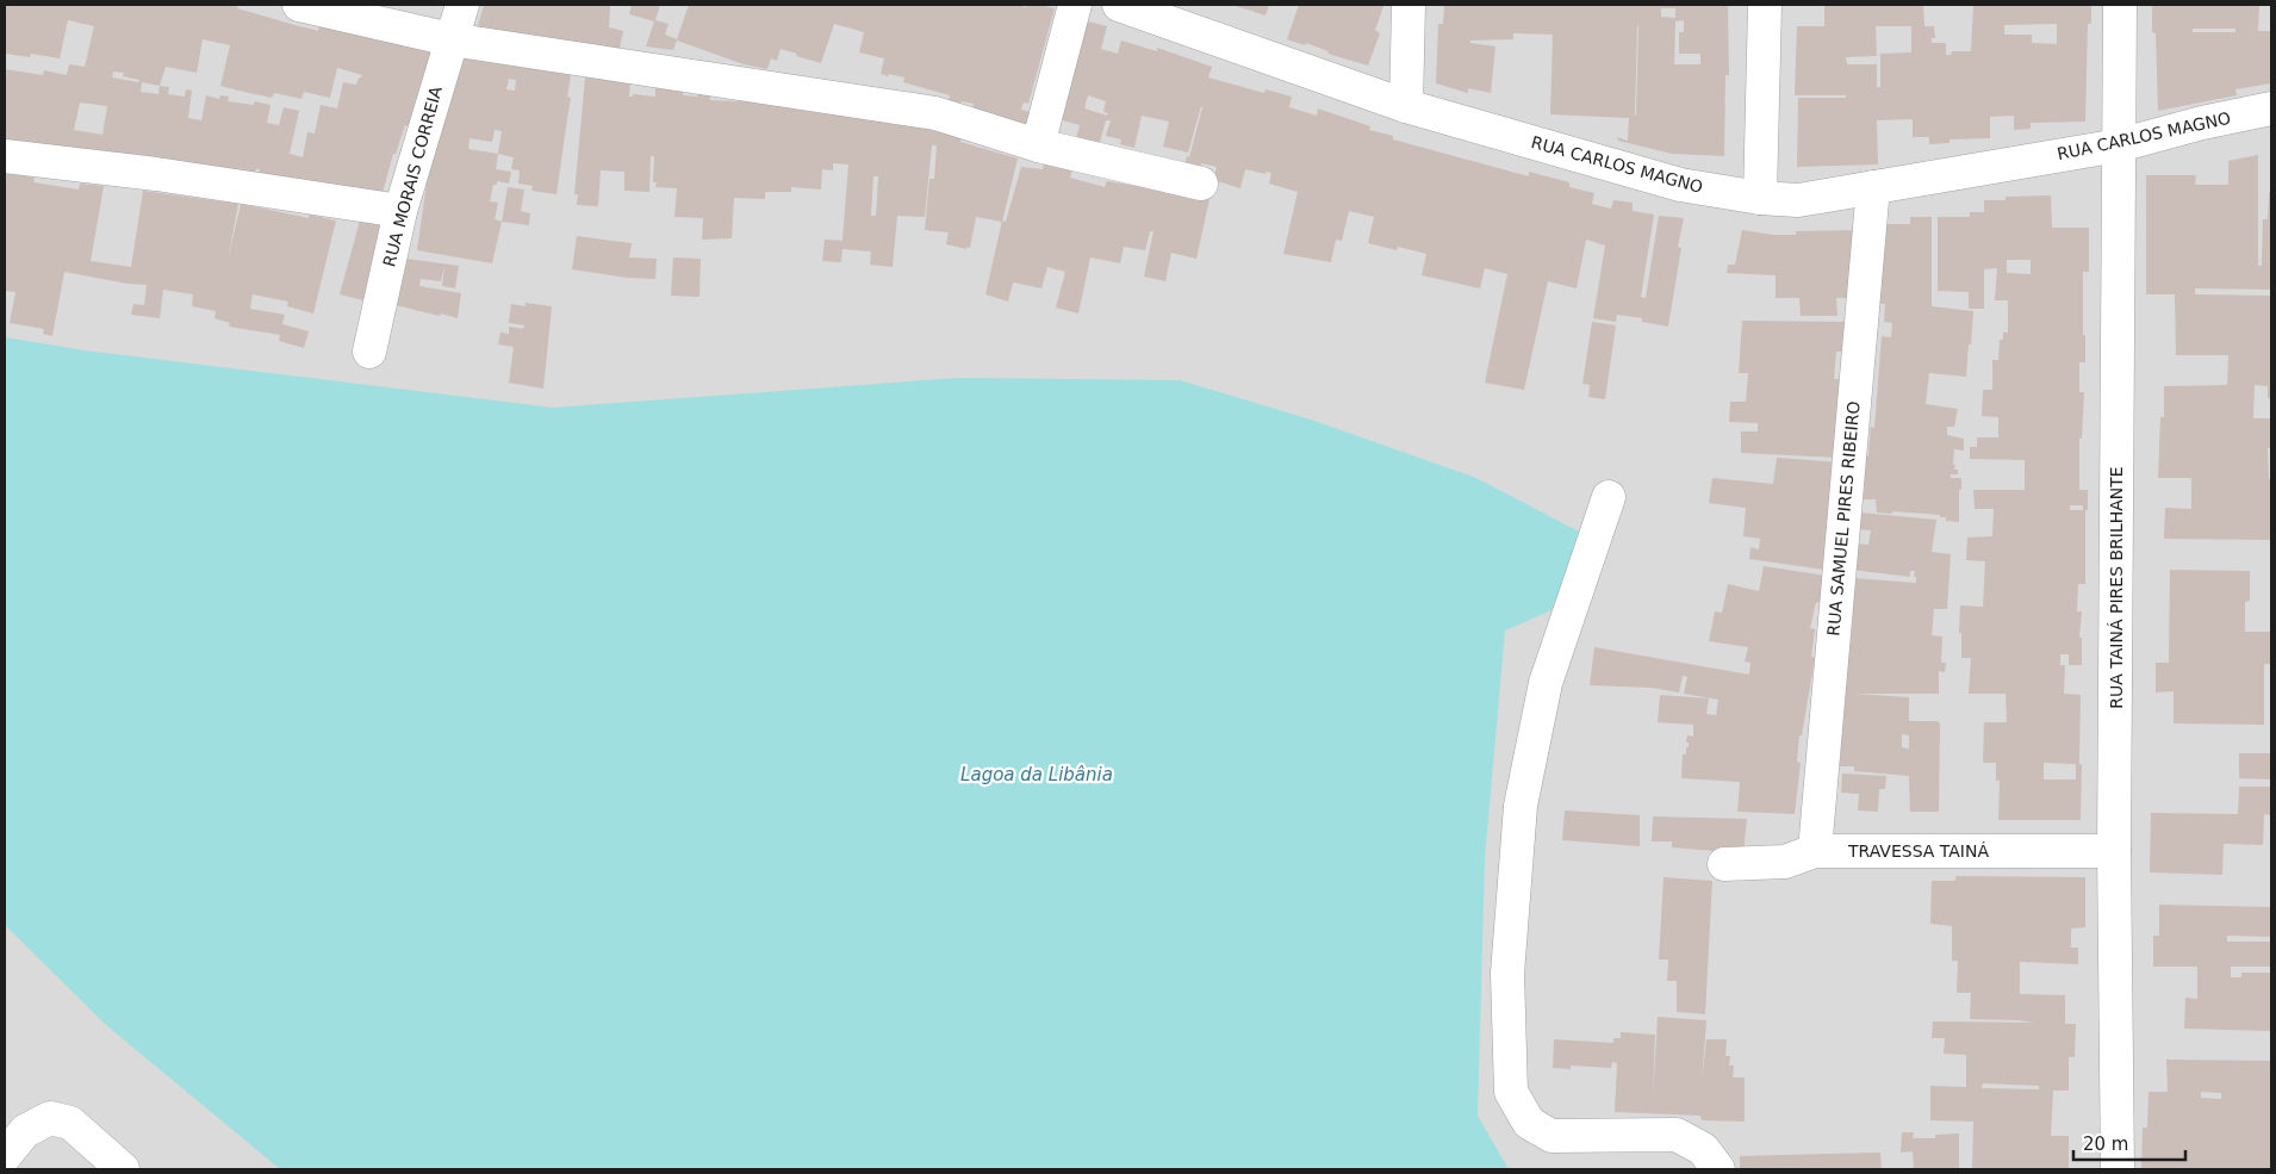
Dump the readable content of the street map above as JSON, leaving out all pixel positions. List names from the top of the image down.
{
  "streets": {
    "street": [
      "RUA CARLOS MAGNO",
      "RUA MORAIS CORREIA",
      "RUA SAMUEL PIRES RIBEIRO",
      "RUA TAINÁ PIRES BRILHANTE",
      "TRAVESSA TAINÁ"
    ]
  },
  "crossings": [
    ["RUA CARLOS MAGNO", "RUA SAMUEL PIRES RIBEIRO"],
    ["RUA CARLOS MAGNO", "RUA TAINÁ PIRES BRILHANTE"],
    ["RUA SAMUEL PIRES RIBEIRO", "TRAVESSA TAINÁ"],
    ["RUA TAINÁ PIRES BRILHANTE", "TRAVESSA TAINÁ"]
  ],
  "water": ["Lagoa da Libânia"],
  "scale_bar": "20 m"
}
